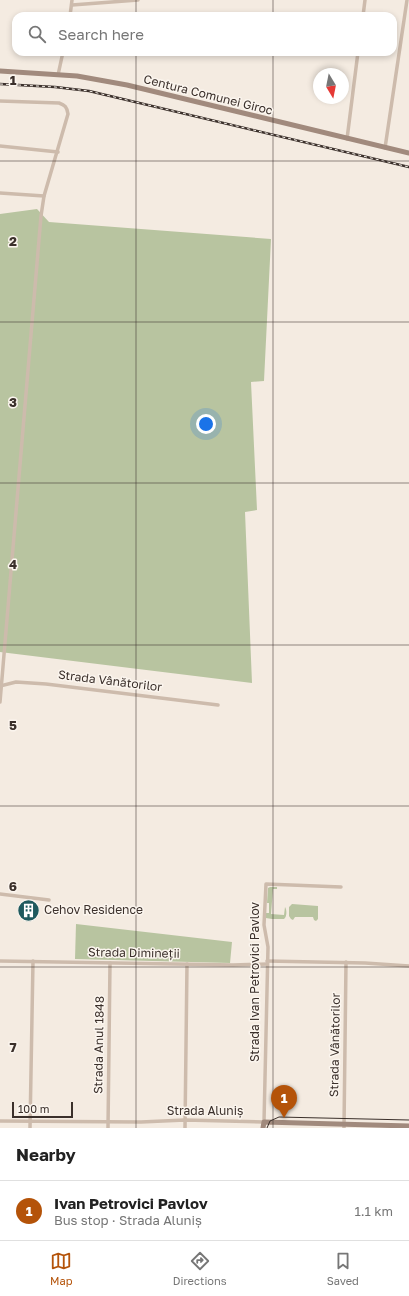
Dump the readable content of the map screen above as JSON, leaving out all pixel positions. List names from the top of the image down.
{
  "streets": {
    "main road": ["Centura Comunei Giroc", "Strada Ivan Petrovici Pavlov", "Strada Aluniș"],
    "street": ["Strada Vânătorilor", "Strada Dimineții", "Strada Anul 1848"]
  },
  "crossings": [
    ["Strada Vânătorilor", "Strada Dimineții"],
    ["Strada Vânătorilor", "Strada Aluniș"],
    ["Strada Dimineții", "Strada Ivan Petrovici Pavlov"],
    ["Strada Dimineții", "Strada Anul 1848"],
    ["Strada Ivan Petrovici Pavlov", "Strada Aluniș"],
    ["Strada Anul 1848", "Strada Aluniș"]
  ],
  "places": {
    "building": ["Cehov Residence"]
  },
  "scale_bar": "100 m",
  "north": "bottom",
  "page": {
    "search": "Search here",
    "pins": "1",
    "scale": "100 m",
    "heading": "Nearby",
    "list": [
      {
        "mark": "1",
        "name": "Ivan Petrovici Pavlov",
        "note": "Bus stop · Strada Aluniș",
        "value": "1.1 km"
      }
    ],
    "nav": ["Map", "Directions", "Saved"]
  },
  "grid": {
    "rows": [
      "1",
      "2",
      "3",
      "4",
      "5",
      "6",
      "7"
    ]
  }
}
